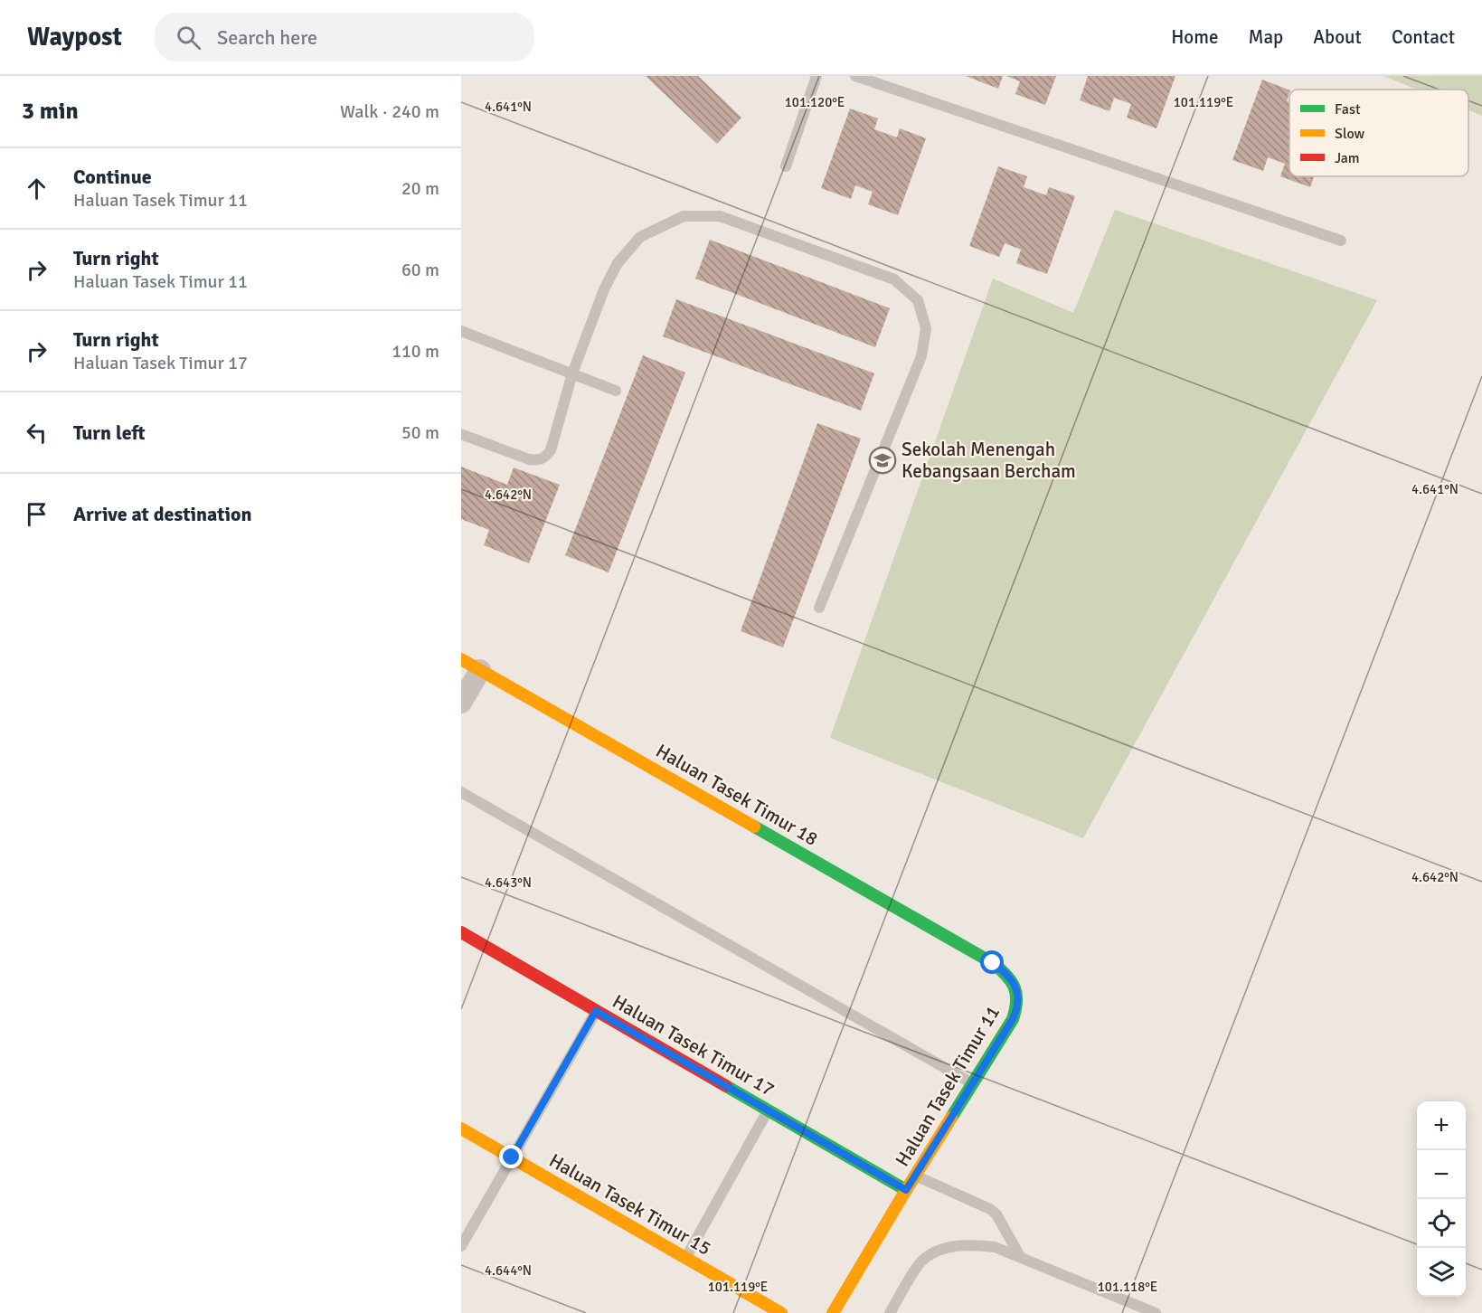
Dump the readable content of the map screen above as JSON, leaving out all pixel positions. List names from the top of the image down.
{
  "streets": {
    "street": [
      "Haluan Tasek Timur 18",
      "Haluan Tasek Timur 17",
      "Haluan Tasek Timur 11",
      "Haluan Tasek Timur 15"
    ]
  },
  "crossings": [
    ["Haluan Tasek Timur 18", "Haluan Tasek Timur 11"],
    ["Haluan Tasek Timur 17", "Haluan Tasek Timur 11"]
  ],
  "places": {
    "school or university": ["Sekolah Menengah Kebangsaan Bercham"]
  },
  "legend": ["Fast", "Slow", "Jam"],
  "page": {
    "header": "Waypost",
    "search": "Search here",
    "nav": [
      "Home",
      "Map",
      "About",
      "Contact"
    ],
    "heading": ["3 min", "Walk · 240 m"],
    "list": [
      ["Continue", "Haluan Tasek Timur 11", "20 m"],
      ["Turn right", "Haluan Tasek Timur 11", "60 m"],
      ["Turn right", "Haluan Tasek Timur 17", "110 m"],
      ["Turn left", "50 m"],
      "Arrive at destination"
    ],
    "map_buttons": ["+", "−"]
  },
  "coordinates": [
    "101.120°E",
    "101.119°E",
    "4.641°N",
    "4.642°N",
    "4.643°N",
    "4.644°N",
    "101.118°E"
  ]
}
